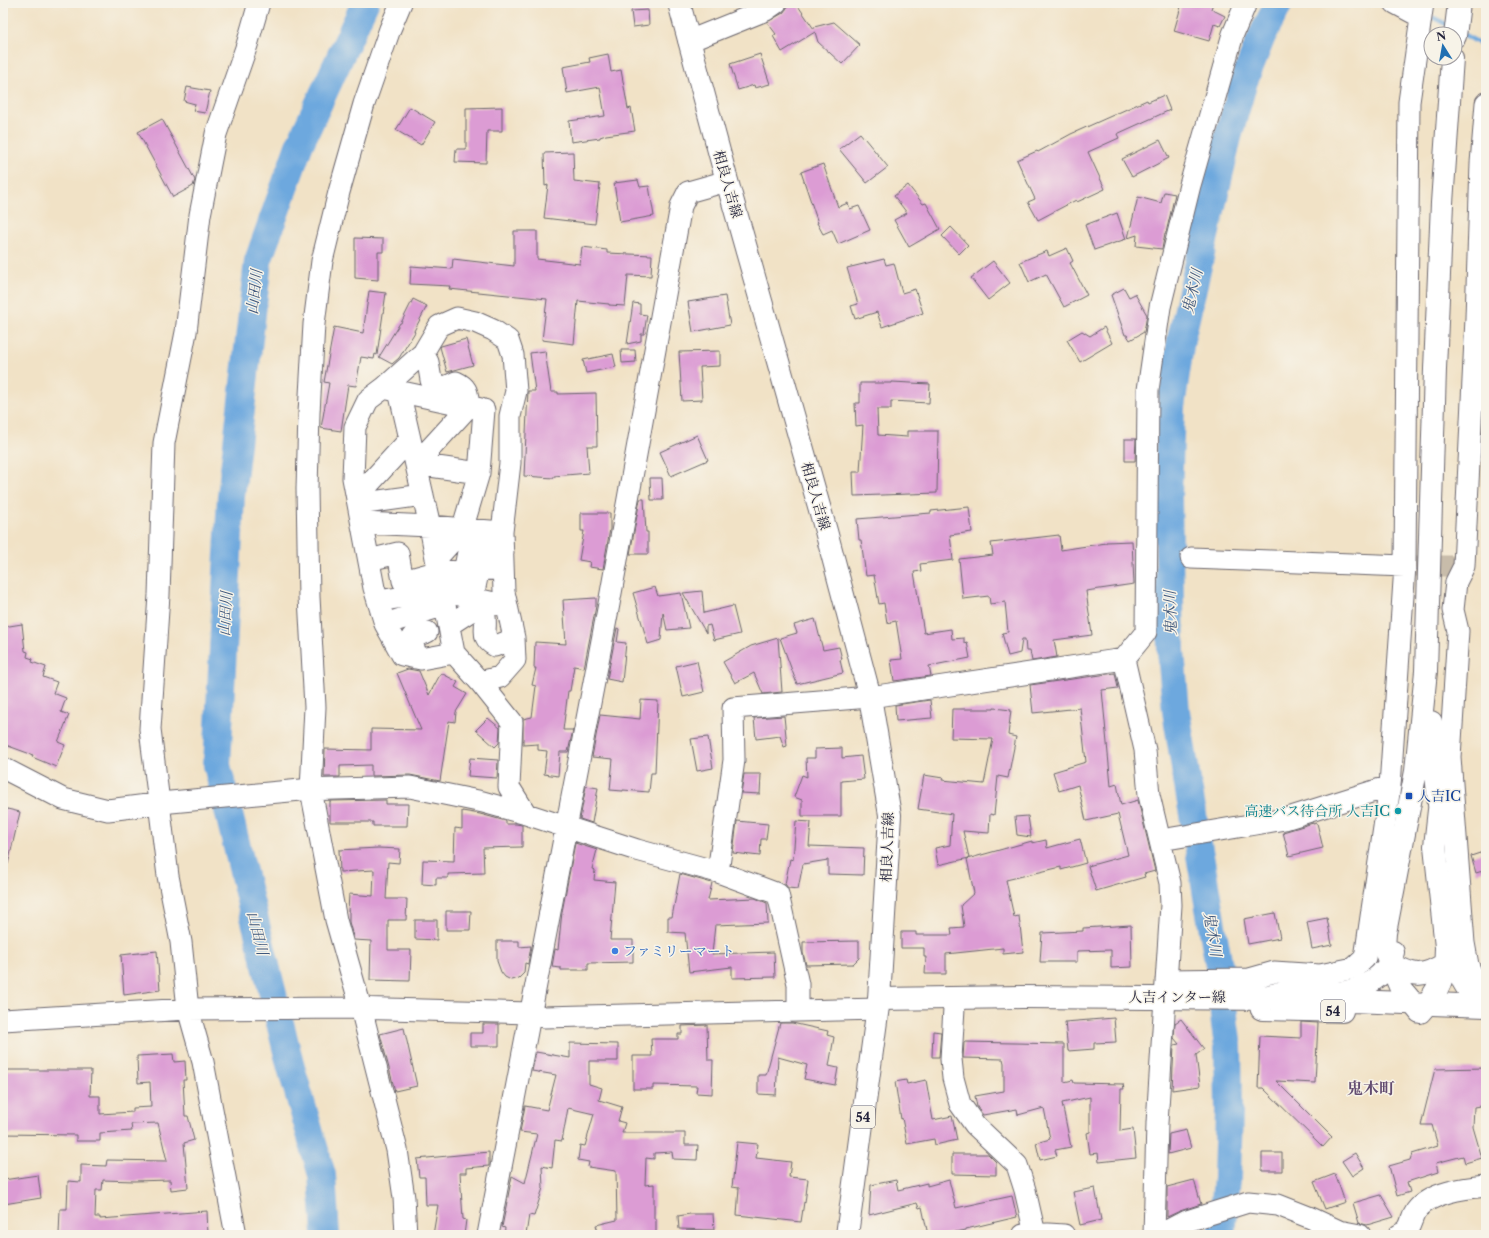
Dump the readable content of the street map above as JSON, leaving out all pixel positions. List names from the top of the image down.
{
  "streets": {
    "main road": ["相良人吉線", "人吉インター線", "54"]
  },
  "crossings": [
    ["相良人吉線", "人吉インター線"],
    ["相良人吉線", "54"],
    ["人吉インター線", "54"]
  ],
  "districts": ["鬼木町"],
  "water": ["鬼木川", "山田川"],
  "places": {
    "transit": ["人吉IC"],
    "other": ["高速バス待合所 人吉IC", "ファミリーマート"]
  },
  "north": "top"
}
